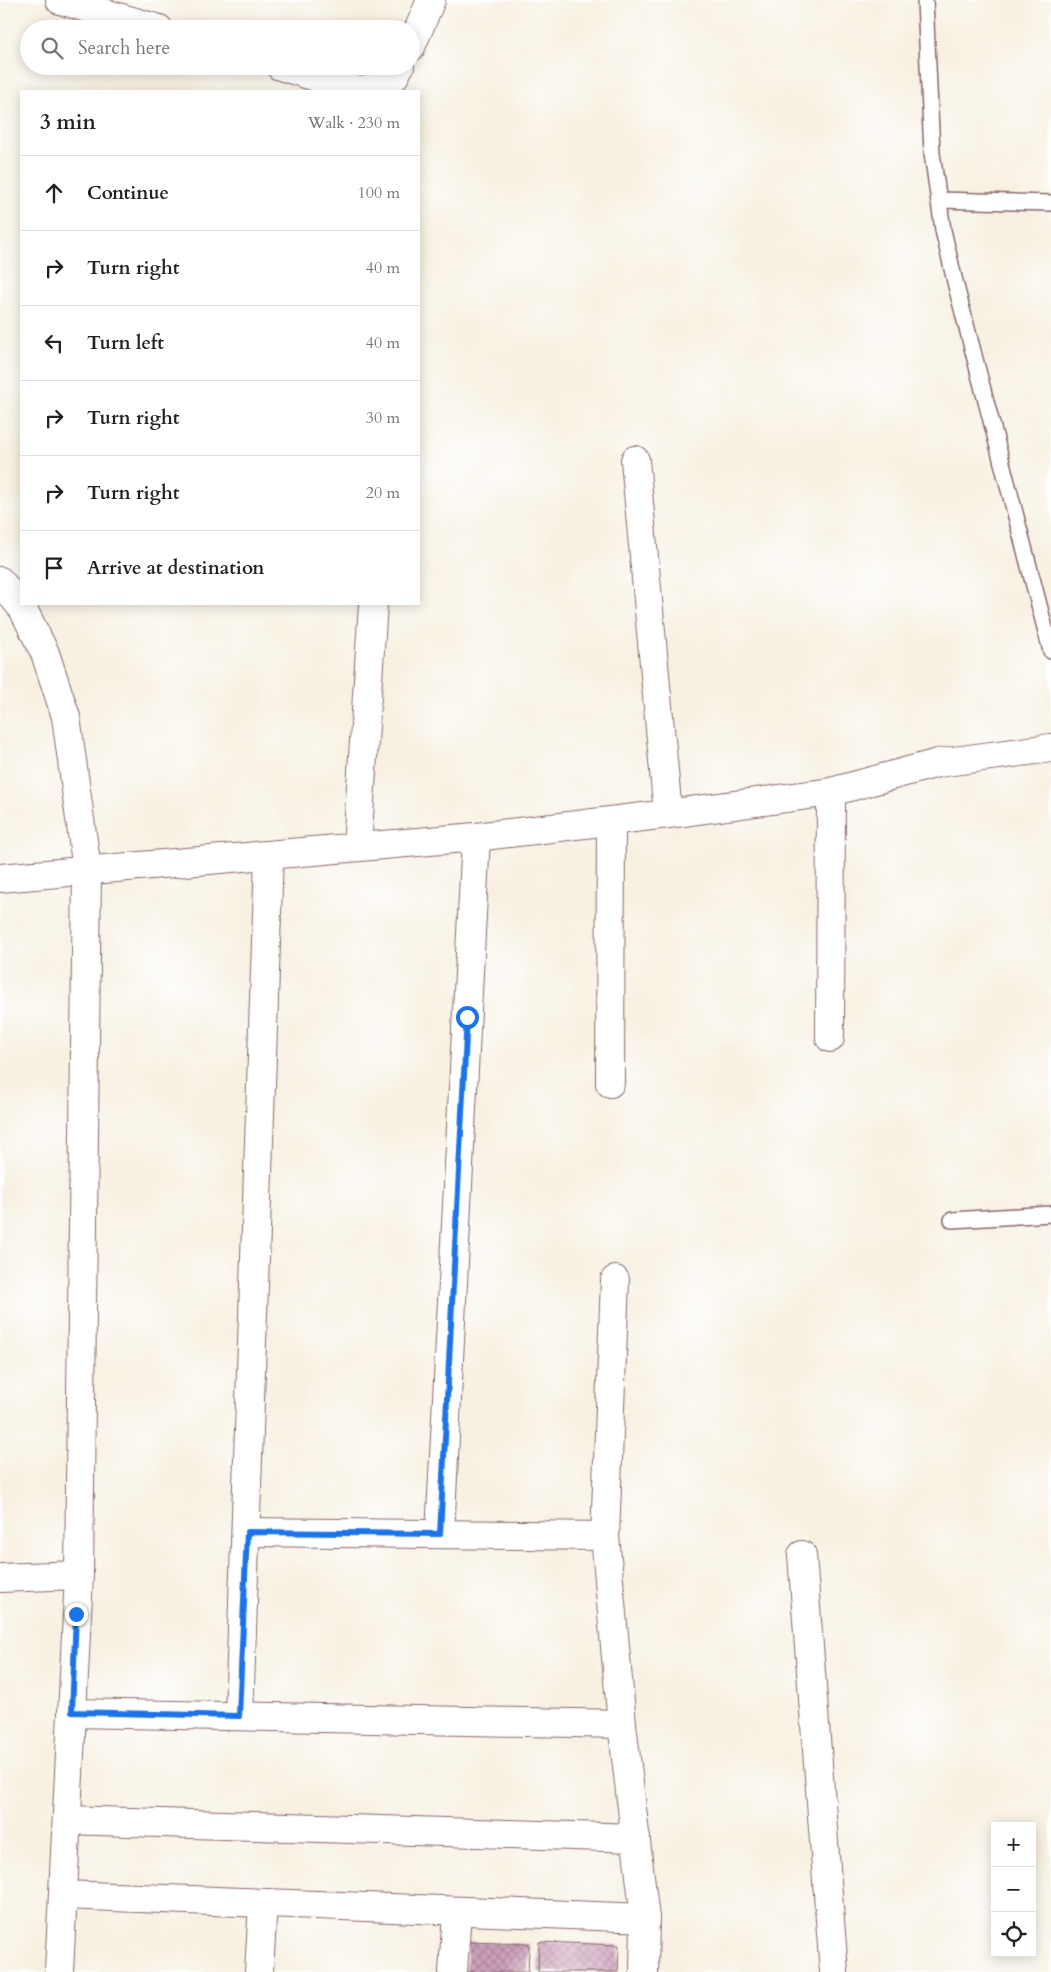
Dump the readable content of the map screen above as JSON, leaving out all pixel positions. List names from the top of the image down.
{
  "page": {
    "search": "Search here",
    "heading": ["3 min", "Walk · 230 m"],
    "list": [
      ["Continue", "100 m"],
      ["Turn right", "40 m"],
      ["Turn left", "40 m"],
      ["Turn right", "30 m"],
      ["Turn right", "20 m"],
      "Arrive at destination"
    ],
    "map_buttons": ["+", "−"]
  }
}
